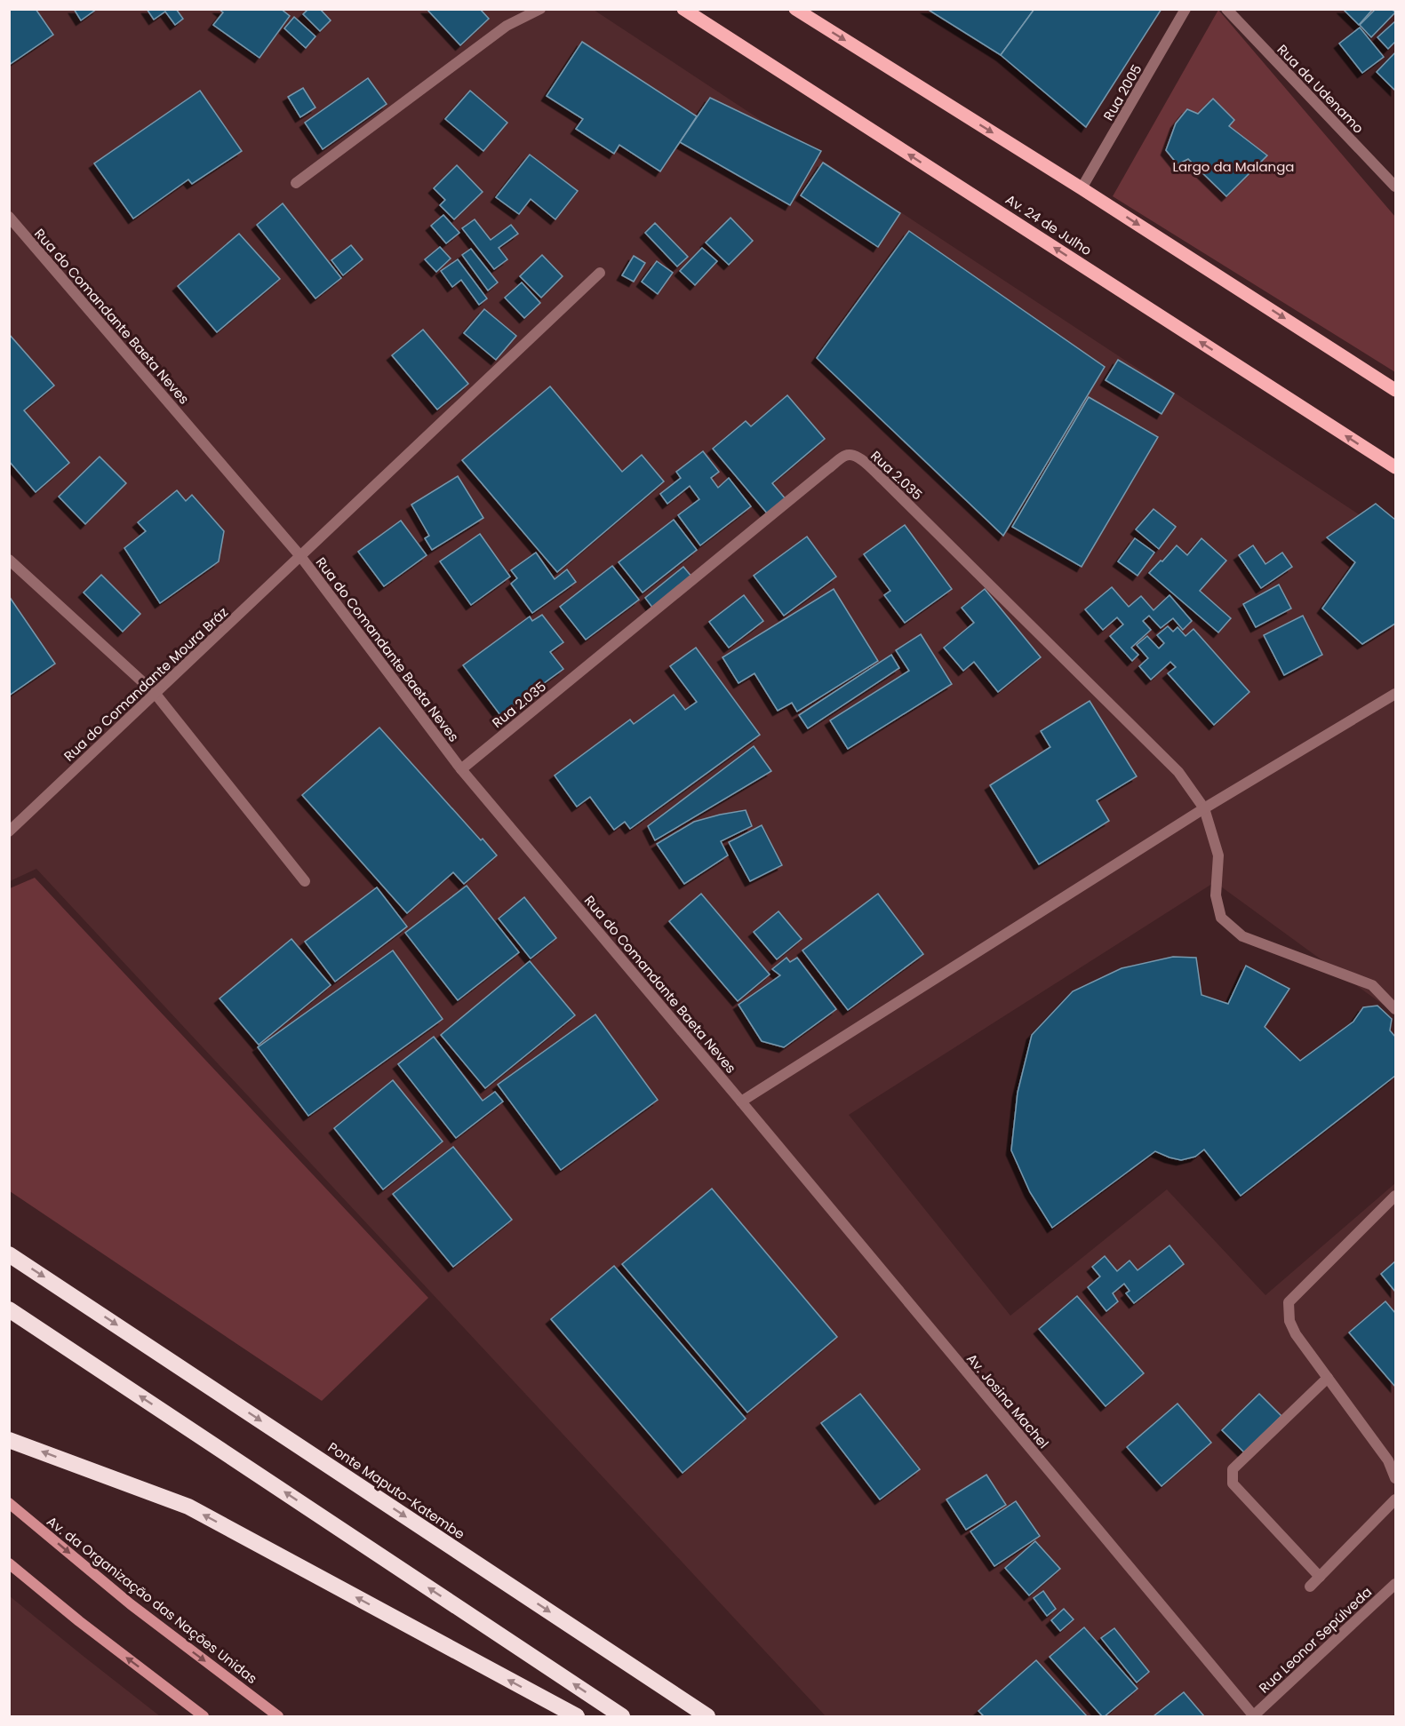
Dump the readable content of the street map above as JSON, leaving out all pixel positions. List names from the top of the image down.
{
  "streets": {
    "highway": ["Ponte Maputo-Katembe"],
    "main road": ["Av. 24 de Julho", "Av. da Organização das Nações Unidas"],
    "street": [
      "Rua da Udenamo",
      "Rua 2005",
      "Rua do Comandante Baeta Neves",
      "Rua 2.035",
      "Rua do Comandante Moura Bráz",
      "Av. Josina Machel",
      "Rua Leonor Sepúlveda"
    ]
  },
  "crossings": [
    ["Rua do Comandante Baeta Neves", "Rua 2.035"],
    ["Rua do Comandante Baeta Neves", "Rua do Comandante Moura Bráz"],
    ["Rua do Comandante Baeta Neves", "Av. Josina Machel"],
    ["Av. Josina Machel", "Rua Leonor Sepúlveda"]
  ],
  "parks": ["Largo da Malanga"]
}
